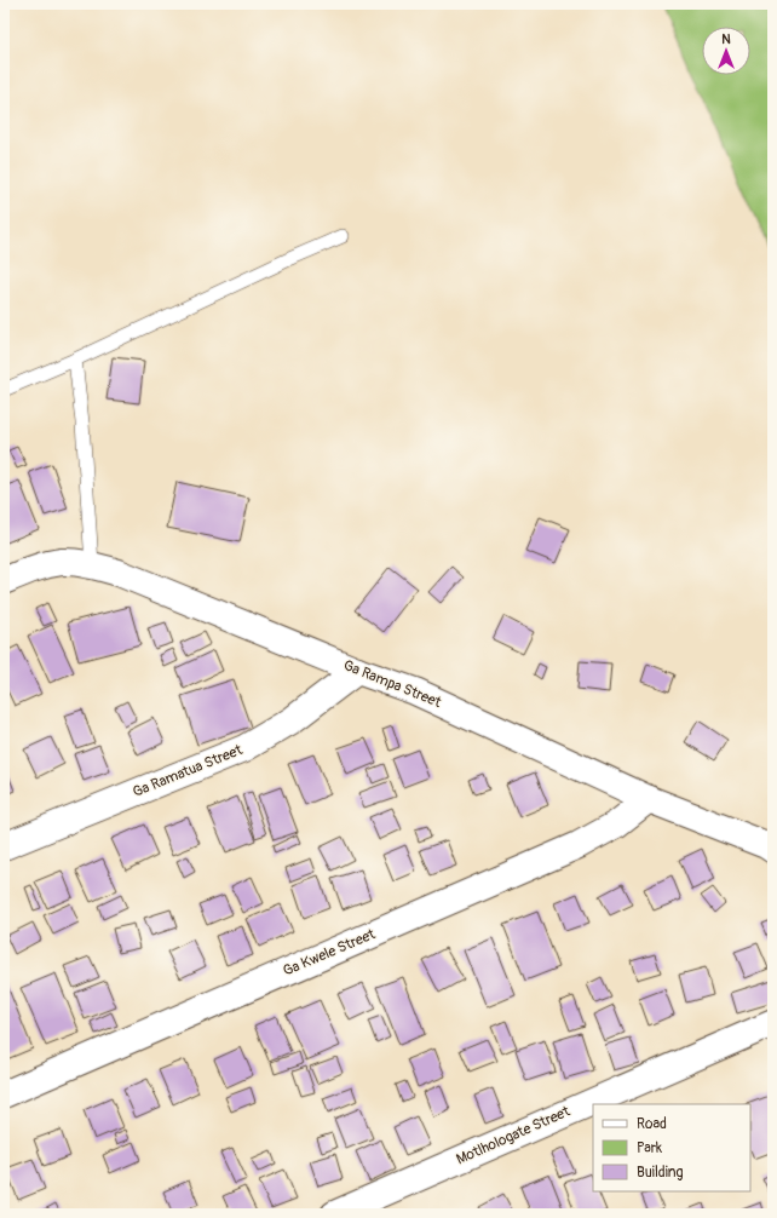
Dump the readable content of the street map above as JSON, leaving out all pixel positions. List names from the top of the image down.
{
  "streets": {
    "street": [
      "Ga Rampa Street",
      "Ga Ramatua Street",
      "Ga Kwele Street",
      "Motlhologate Street"
    ]
  },
  "crossings": [
    ["Ga Rampa Street", "Ga Ramatua Street"],
    ["Ga Rampa Street", "Ga Kwele Street"]
  ],
  "legend": ["Road", "Park", "Building"],
  "north": "top"
}
